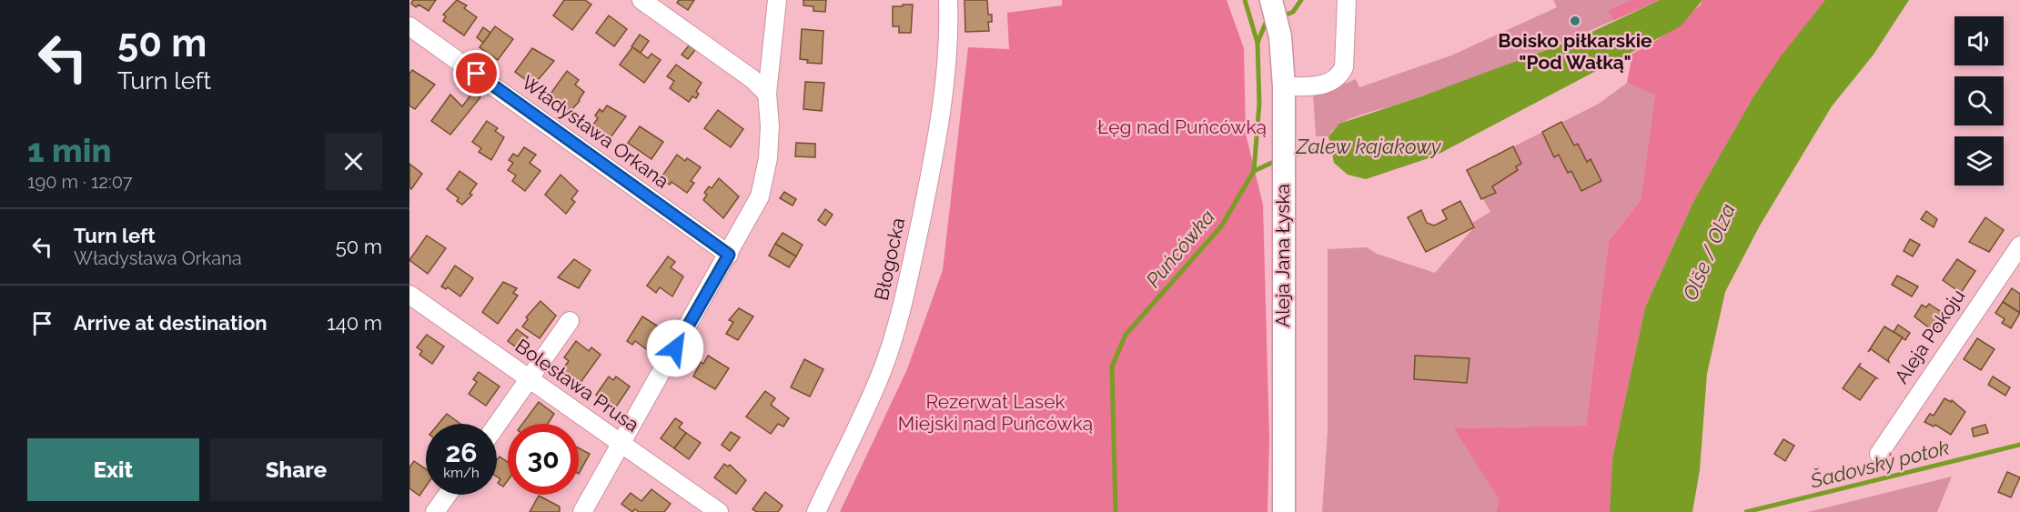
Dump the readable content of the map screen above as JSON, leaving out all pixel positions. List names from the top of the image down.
{
  "streets": {
    "street": [
      "Władysława Orkana",
      "Aleja Jana Łyska",
      "Błogocka",
      "Aleja Pokoju",
      "Bolesława Prusa"
    ]
  },
  "water": [
    "Zalew kajakowy",
    "Puńcówka",
    "Olše / Olza",
    "Šadovský potok"
  ],
  "parks": ["Łęg nad Puńcówką", "Rezerwat Lasek Miejski nad Puńcówką"],
  "places": ["Boisko piłkarskie \"Pod Wałką\""],
  "page": {
    "turn": ["50 m", "Turn left"],
    "heading": ["1 min", "190 m · 12:07"],
    "list": [
      {
        "name": "Turn left",
        "note": "Władysława Orkana",
        "value": "50 m"
      },
      {
        "name": "Arrive at destination",
        "value": "140 m"
      }
    ],
    "speed": "26 km/h",
    "limit": "30",
    "buttons": ["Exit", "Share"]
  }
}
